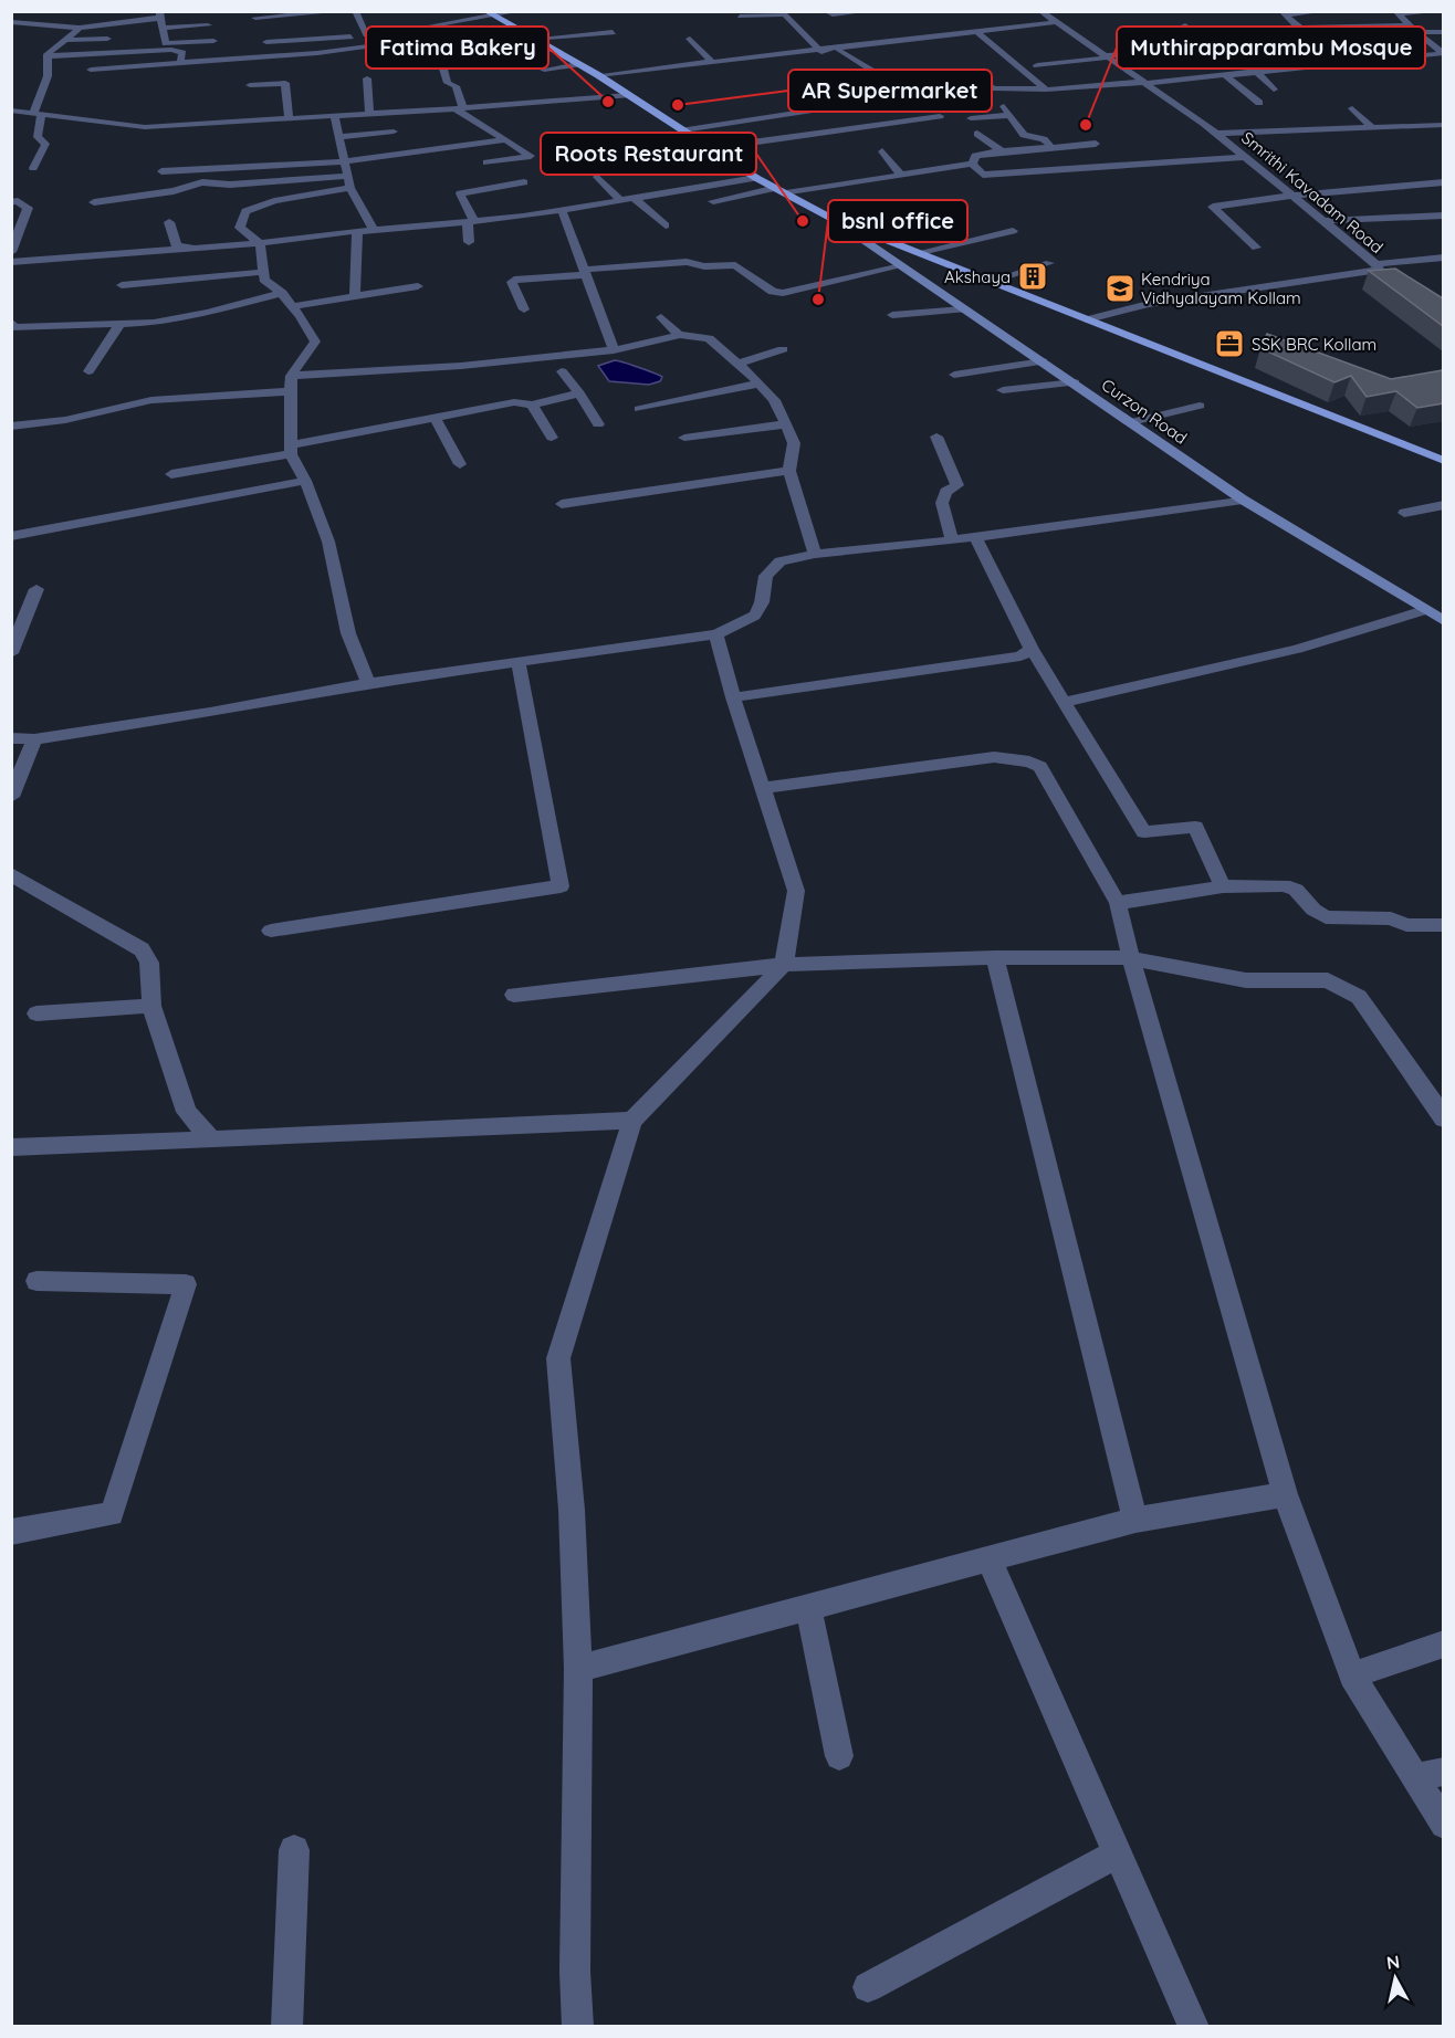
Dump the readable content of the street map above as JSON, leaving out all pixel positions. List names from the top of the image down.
{
  "streets": {
    "main road": ["Curzon Road"],
    "street": ["Smrithi Kavadam Road"]
  },
  "places": {
    "other": [
      "Fatima Bakery",
      "AR Supermarket",
      "Muthirapparambu Mosque",
      "Roots Restaurant",
      "bsnl office"
    ],
    "building": ["Akshaya"],
    "school or university": ["Kendriya Vidhyalayam Kollam"],
    "office": ["SSK BRC Kollam"]
  },
  "north": "top"
}
